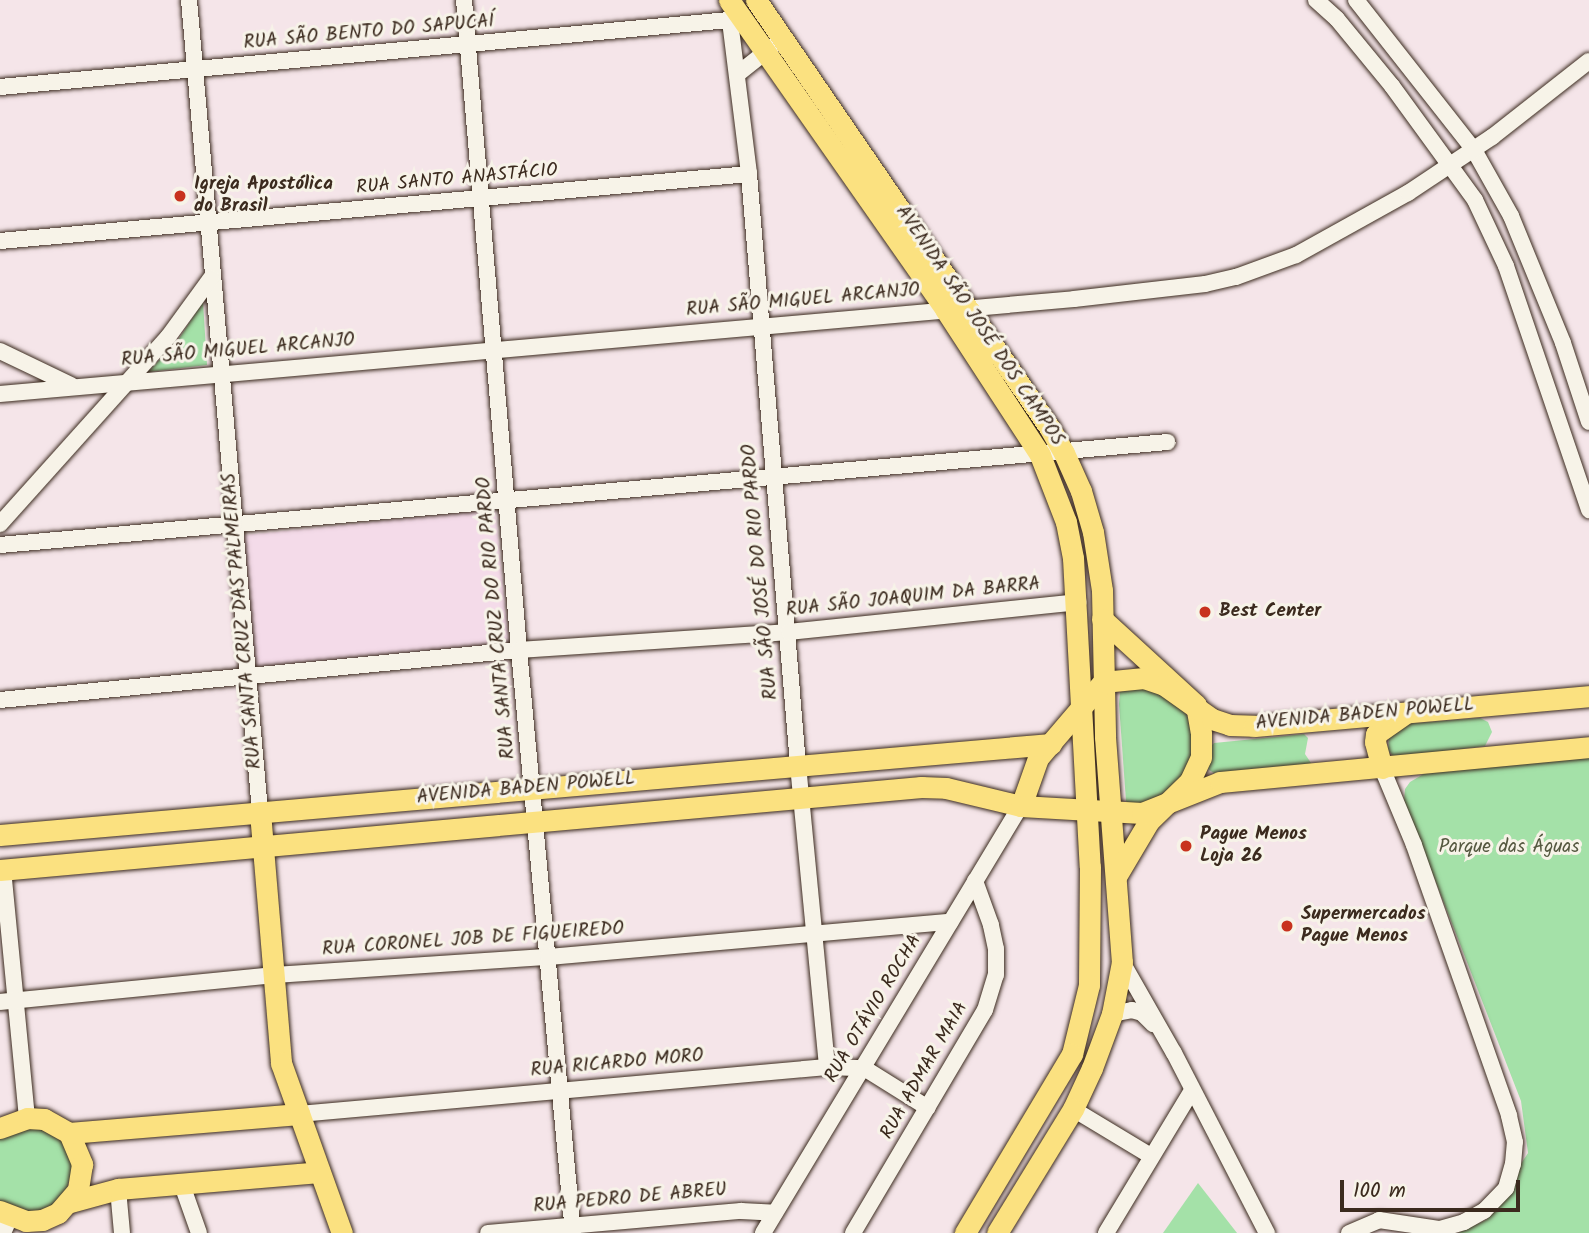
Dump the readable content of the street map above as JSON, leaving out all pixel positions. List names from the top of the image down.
{
  "streets": {
    "main road": ["AVENIDA SÃO JOSÉ DOS CAMPOS", "RUA SANTA CRUZ DAS PALMEIRAS", "AVENIDA BADEN POWELL"],
    "street": [
      "RUA SÃO BENTO DO SAPUCAÍ",
      "RUA SANTO ANASTÁCIO",
      "RUA SÃO MIGUEL ARCANJO",
      "RUA SÃO JOSÉ DO RIO PARDO",
      "RUA SÃO JOAQUIM DA BARRA",
      "RUA SANTA CRUZ DO RIO PARDO",
      "RUA CORONEL JOB DE FIGUEIREDO",
      "RUA OTÁVIO ROCHA",
      "RUA RICARDO MORO",
      "RUA ADMAR MAIA",
      "RUA PEDRO DE ABREU"
    ]
  },
  "crossings": [
    ["RUA SÃO BENTO DO SAPUCAÍ", "AVENIDA SÃO JOSÉ DOS CAMPOS"],
    ["RUA SÃO BENTO DO SAPUCAÍ", "RUA SÃO JOSÉ DO RIO PARDO"],
    ["RUA SÃO BENTO DO SAPUCAÍ", "RUA SANTA CRUZ DO RIO PARDO"],
    ["RUA SÃO BENTO DO SAPUCAÍ", "RUA SANTA CRUZ DAS PALMEIRAS"],
    ["RUA SANTO ANASTÁCIO", "RUA SÃO JOSÉ DO RIO PARDO"],
    ["RUA SANTO ANASTÁCIO", "RUA SANTA CRUZ DO RIO PARDO"],
    ["RUA SANTO ANASTÁCIO", "RUA SANTA CRUZ DAS PALMEIRAS"],
    ["RUA SÃO MIGUEL ARCANJO", "AVENIDA SÃO JOSÉ DOS CAMPOS"],
    ["RUA SÃO MIGUEL ARCANJO", "RUA SÃO JOSÉ DO RIO PARDO"],
    ["RUA SÃO MIGUEL ARCANJO", "RUA SANTA CRUZ DO RIO PARDO"],
    ["RUA SÃO MIGUEL ARCANJO", "RUA SANTA CRUZ DAS PALMEIRAS"],
    ["AVENIDA SÃO JOSÉ DOS CAMPOS", "RUA SÃO JOSÉ DO RIO PARDO"],
    ["AVENIDA SÃO JOSÉ DOS CAMPOS", "RUA SÃO JOAQUIM DA BARRA"],
    ["AVENIDA SÃO JOSÉ DOS CAMPOS", "AVENIDA BADEN POWELL"],
    ["RUA SÃO JOSÉ DO RIO PARDO", "RUA SÃO JOAQUIM DA BARRA"],
    ["RUA SÃO JOSÉ DO RIO PARDO", "AVENIDA BADEN POWELL"],
    ["RUA SÃO JOSÉ DO RIO PARDO", "RUA CORONEL JOB DE FIGUEIREDO"],
    ["RUA SÃO JOSÉ DO RIO PARDO", "RUA RICARDO MORO"],
    ["RUA SÃO JOAQUIM DA BARRA", "RUA SANTA CRUZ DO RIO PARDO"],
    ["RUA SÃO JOAQUIM DA BARRA", "RUA SANTA CRUZ DAS PALMEIRAS"],
    ["RUA SANTA CRUZ DO RIO PARDO", "AVENIDA BADEN POWELL"],
    ["RUA SANTA CRUZ DO RIO PARDO", "RUA CORONEL JOB DE FIGUEIREDO"],
    ["RUA SANTA CRUZ DO RIO PARDO", "RUA RICARDO MORO"],
    ["RUA SANTA CRUZ DO RIO PARDO", "RUA PEDRO DE ABREU"],
    ["RUA SANTA CRUZ DAS PALMEIRAS", "AVENIDA BADEN POWELL"],
    ["RUA SANTA CRUZ DAS PALMEIRAS", "RUA CORONEL JOB DE FIGUEIREDO"],
    ["RUA SANTA CRUZ DAS PALMEIRAS", "RUA RICARDO MORO"],
    ["AVENIDA BADEN POWELL", "RUA OTÁVIO ROCHA"],
    ["RUA CORONEL JOB DE FIGUEIREDO", "RUA OTÁVIO ROCHA"],
    ["RUA OTÁVIO ROCHA", "RUA RICARDO MORO"],
    ["RUA OTÁVIO ROCHA", "RUA ADMAR MAIA"],
    ["RUA OTÁVIO ROCHA", "RUA PEDRO DE ABREU"]
  ],
  "parks": ["Parque das Águas"],
  "places": [
    "Igreja Apostólica do Brasil",
    "Best Center",
    "Pague Menos Loja 26",
    "Supermercados Pague Menos"
  ],
  "scale_bar": "100 m"
}
